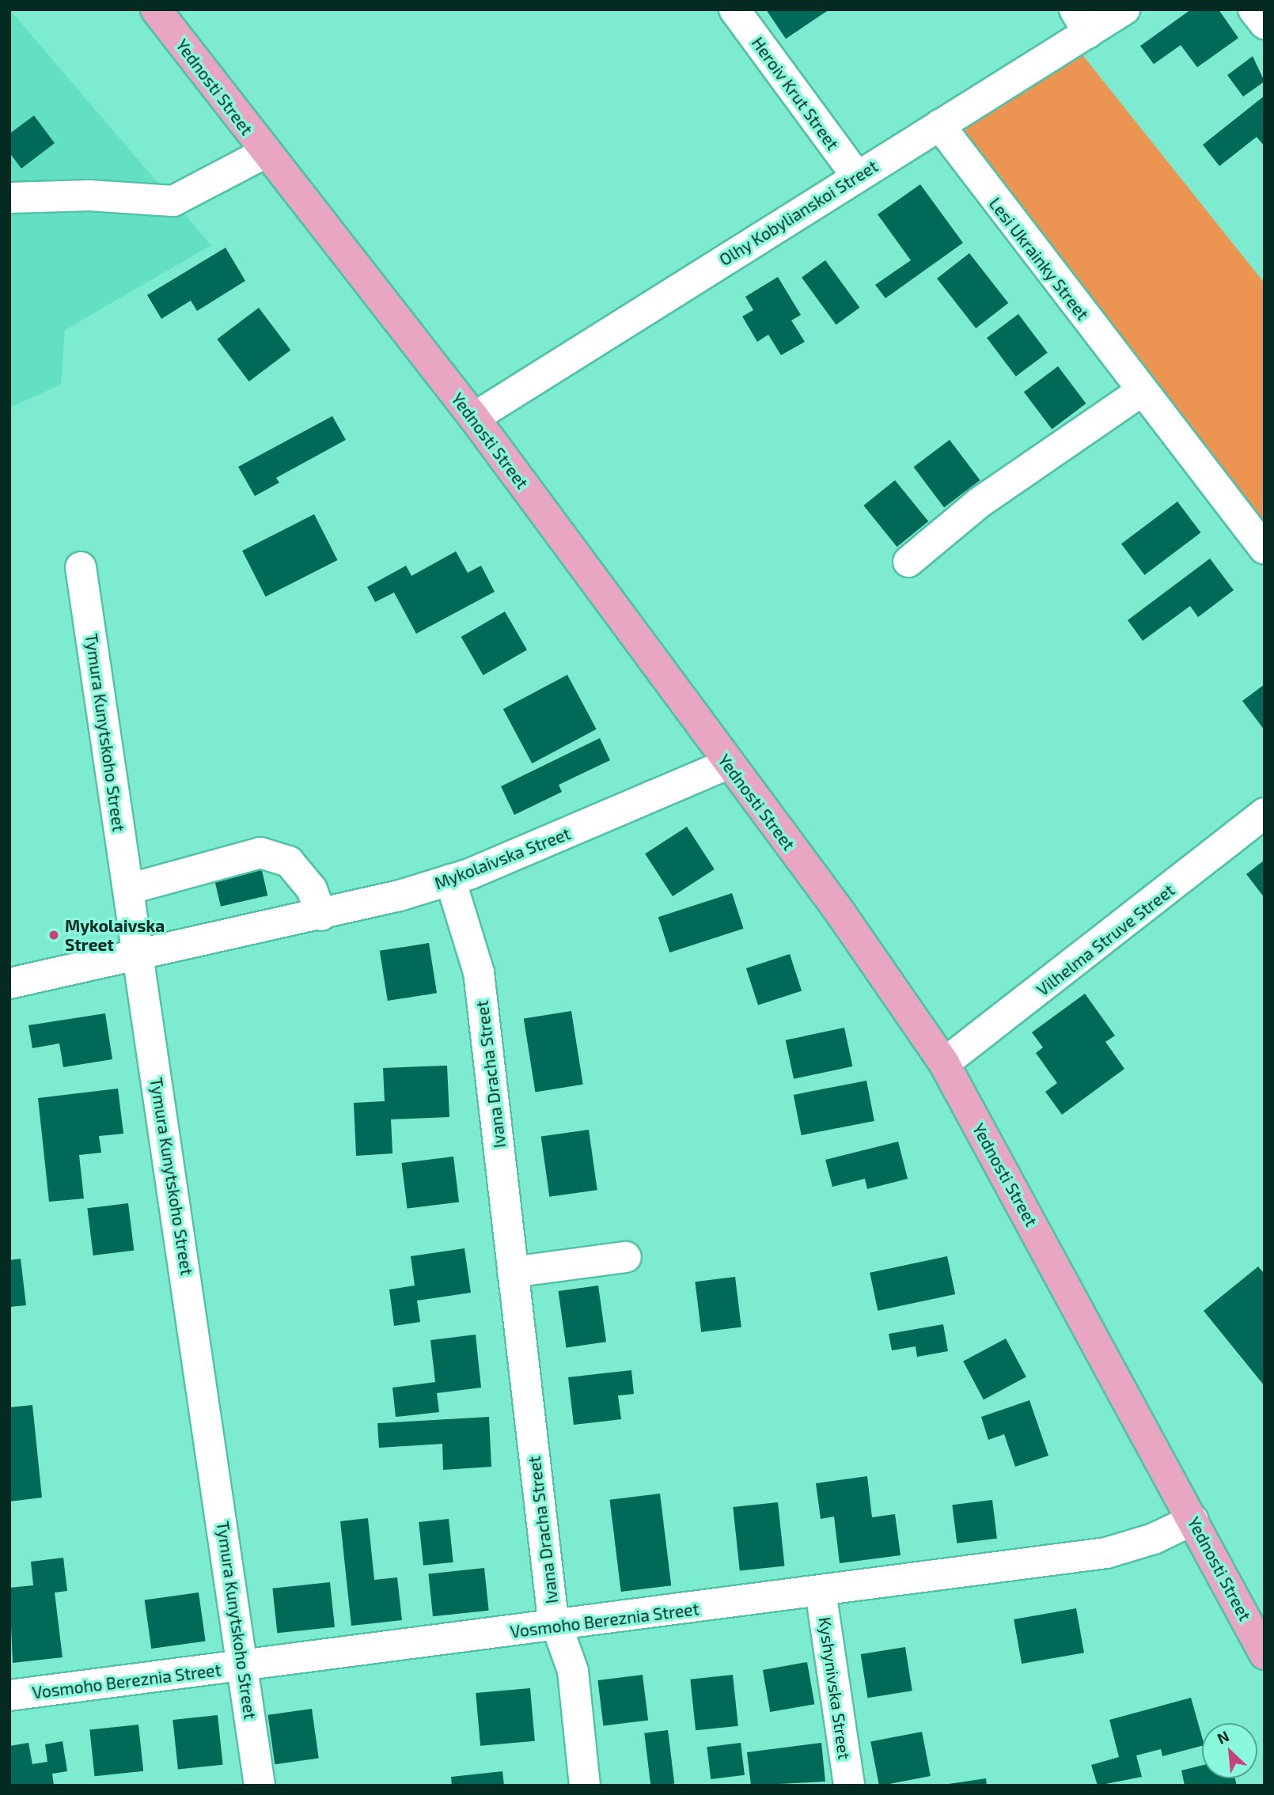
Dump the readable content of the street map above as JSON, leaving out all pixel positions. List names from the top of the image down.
{
  "streets": {
    "main road": ["Yednosti Street"],
    "street": [
      "Heroiv Krut Street",
      "Olhy Kobylianskoi Street",
      "Lesi Ukrainky Street",
      "Tymura Kunytskoho Street",
      "Mykolaivska Street",
      "Vilhelma Struve Street",
      "Ivana Dracha Street",
      "Vosmoho Bereznia Street",
      "Kyshynivska Street"
    ]
  },
  "crossings": [
    ["Yednosti Street", "Olhy Kobylianskoi Street"],
    ["Yednosti Street", "Mykolaivska Street"],
    ["Yednosti Street", "Vilhelma Struve Street"],
    ["Yednosti Street", "Vosmoho Bereznia Street"],
    ["Heroiv Krut Street", "Olhy Kobylianskoi Street"],
    ["Olhy Kobylianskoi Street", "Lesi Ukrainky Street"],
    ["Tymura Kunytskoho Street", "Mykolaivska Street"],
    ["Tymura Kunytskoho Street", "Vosmoho Bereznia Street"],
    ["Mykolaivska Street", "Ivana Dracha Street"],
    ["Ivana Dracha Street", "Vosmoho Bereznia Street"],
    ["Vosmoho Bereznia Street", "Kyshynivska Street"]
  ],
  "places": ["Mykolaivska Street"],
  "north": "top left"
}
